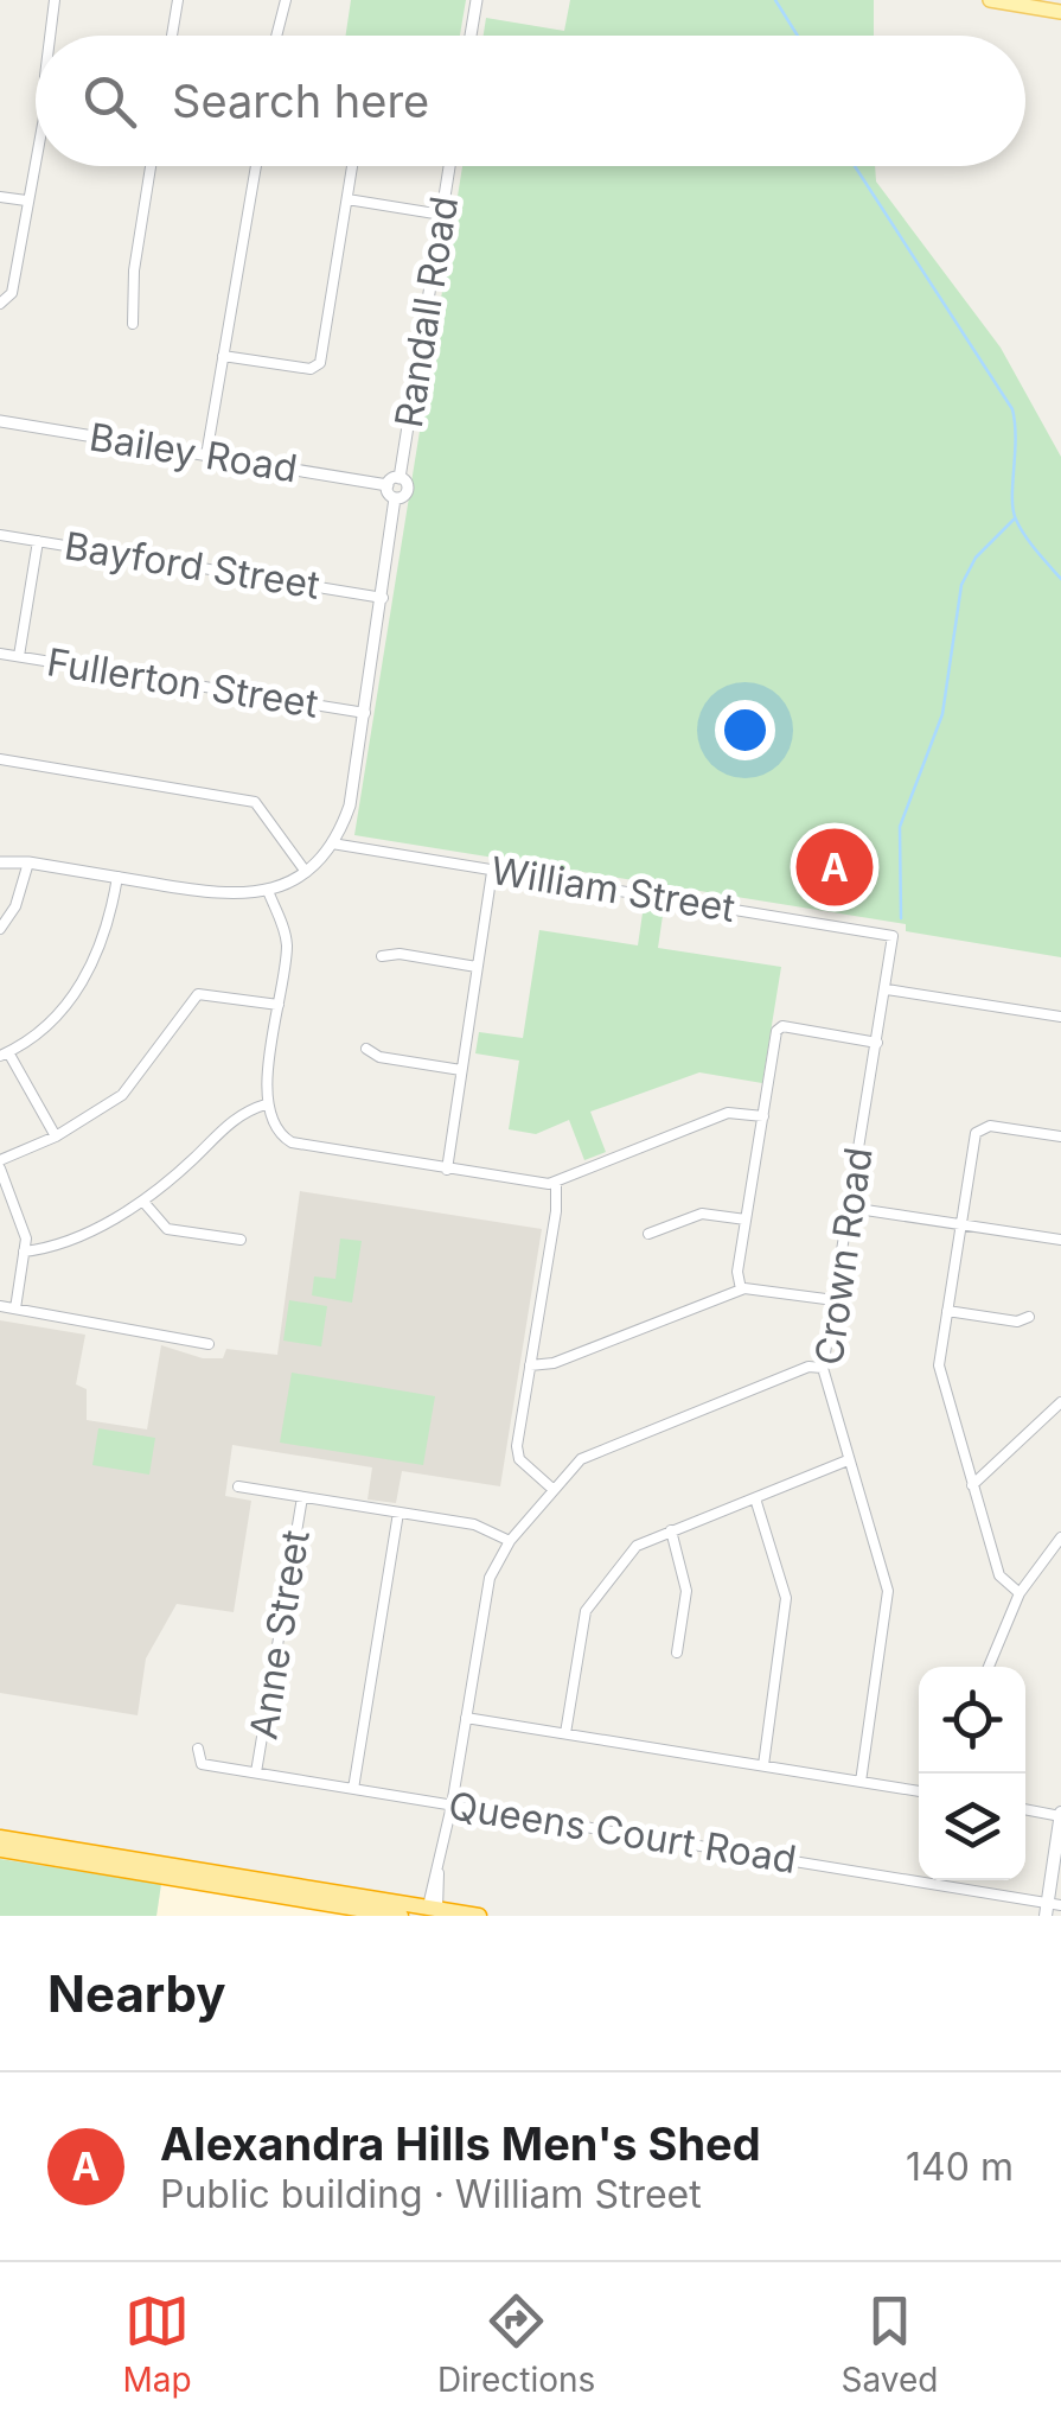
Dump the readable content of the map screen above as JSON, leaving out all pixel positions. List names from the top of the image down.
{
  "streets": {
    "street": [
      "Randall Road",
      "Bailey Road",
      "Bayford Street",
      "Fullerton Street",
      "William Street",
      "Crown Road",
      "Anne Street",
      "Queens Court Road"
    ]
  },
  "crossings": [
    ["Randall Road", "Bailey Road"],
    ["Randall Road", "Bayford Street"],
    ["Randall Road", "Fullerton Street"],
    ["Randall Road", "William Street"],
    ["William Street", "Crown Road"],
    ["Anne Street", "Queens Court Road"]
  ],
  "page": {
    "search": "Search here",
    "pins": "A",
    "heading": "Nearby",
    "list": [
      {
        "mark": "A",
        "name": "Alexandra Hills Men's Shed",
        "note": "Public building · William Street",
        "value": "140 m"
      }
    ],
    "nav": ["Map", "Directions", "Saved"]
  }
}
